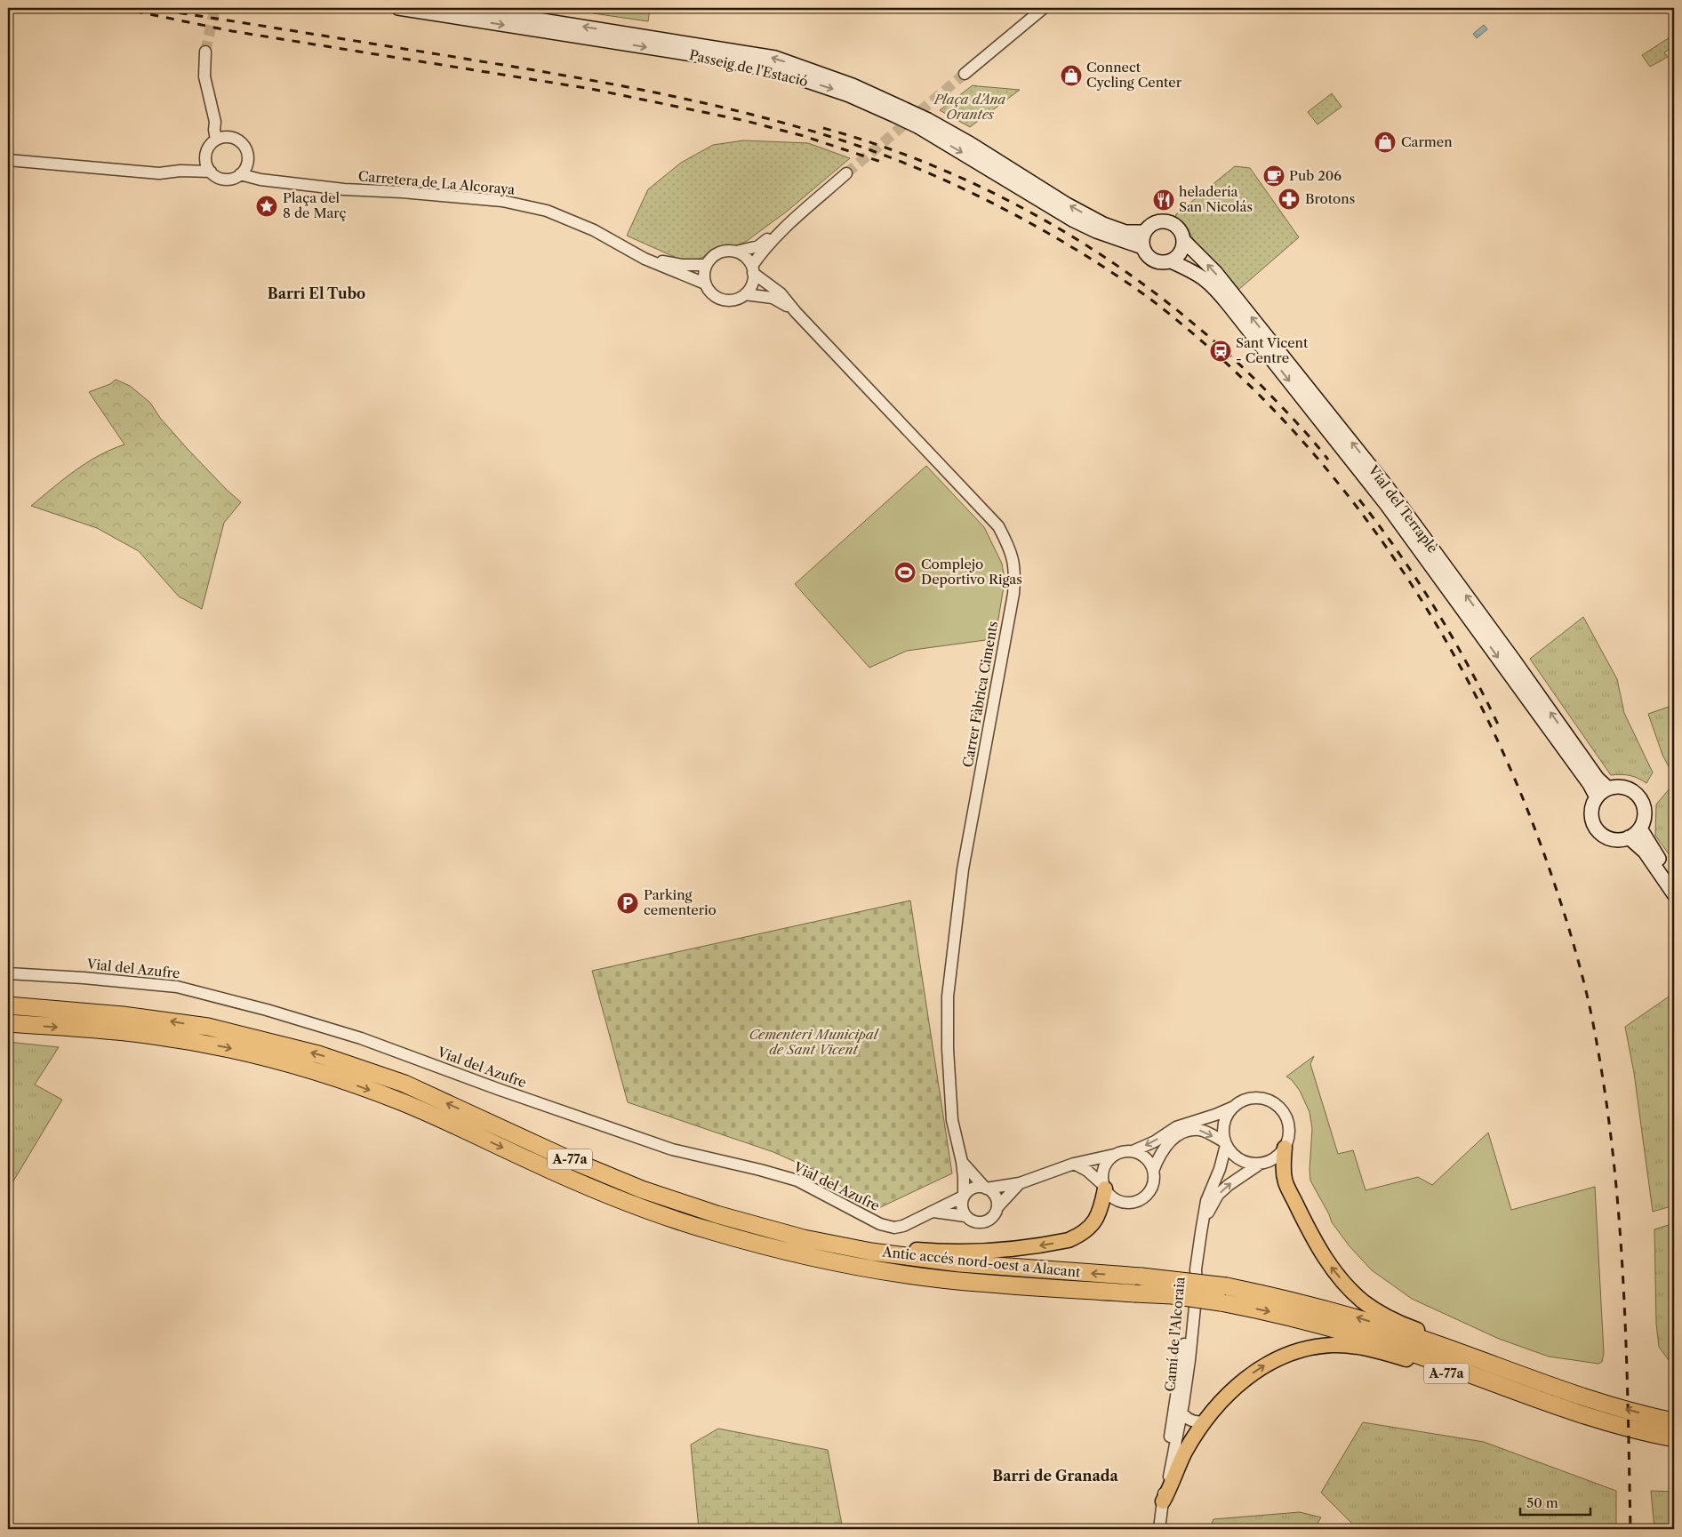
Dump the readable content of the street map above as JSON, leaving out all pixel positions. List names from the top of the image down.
{
  "streets": {
    "highway": ["A-77a", "Antic accés nord-oest a Alacant"],
    "main road": ["Passeig de l'Estació", "Vial del Terraplè"],
    "street": [
      "Carretera de La Alcoraya",
      "Carrer Fàbrica Ciments",
      "Vial del Azufre",
      "Camí de l'Alcoraia"
    ]
  },
  "crossings": [
    ["Passeig de l'Estació", "Vial del Terraplè"],
    ["Carretera de La Alcoraya", "Carrer Fàbrica Ciments"],
    ["Carrer Fàbrica Ciments", "Vial del Azufre"],
    ["A-77a", "Antic accés nord-oest a Alacant"],
    ["A-77a", "Camí de l'Alcoraia"]
  ],
  "districts": ["Barri El Tubo", "Barri de Granada"],
  "parks": ["Plaça d'Ana Orantes", "Cementeri Municipal de Sant Vicent"],
  "places": {
    "shop": ["Connect Cycling Center", "Carmen"],
    "cafe": ["Pub 206"],
    "pharmacy": ["Brotons"],
    "restaurant": ["heladería San Nicolás"],
    "place": ["Plaça del 8 de Març"],
    "station": ["Sant Vicent - Centre"],
    "sports": ["Complejo Deportivo Rigas"],
    "parking": ["Parking cementerio"]
  },
  "scale_bar": "50 m"
}
